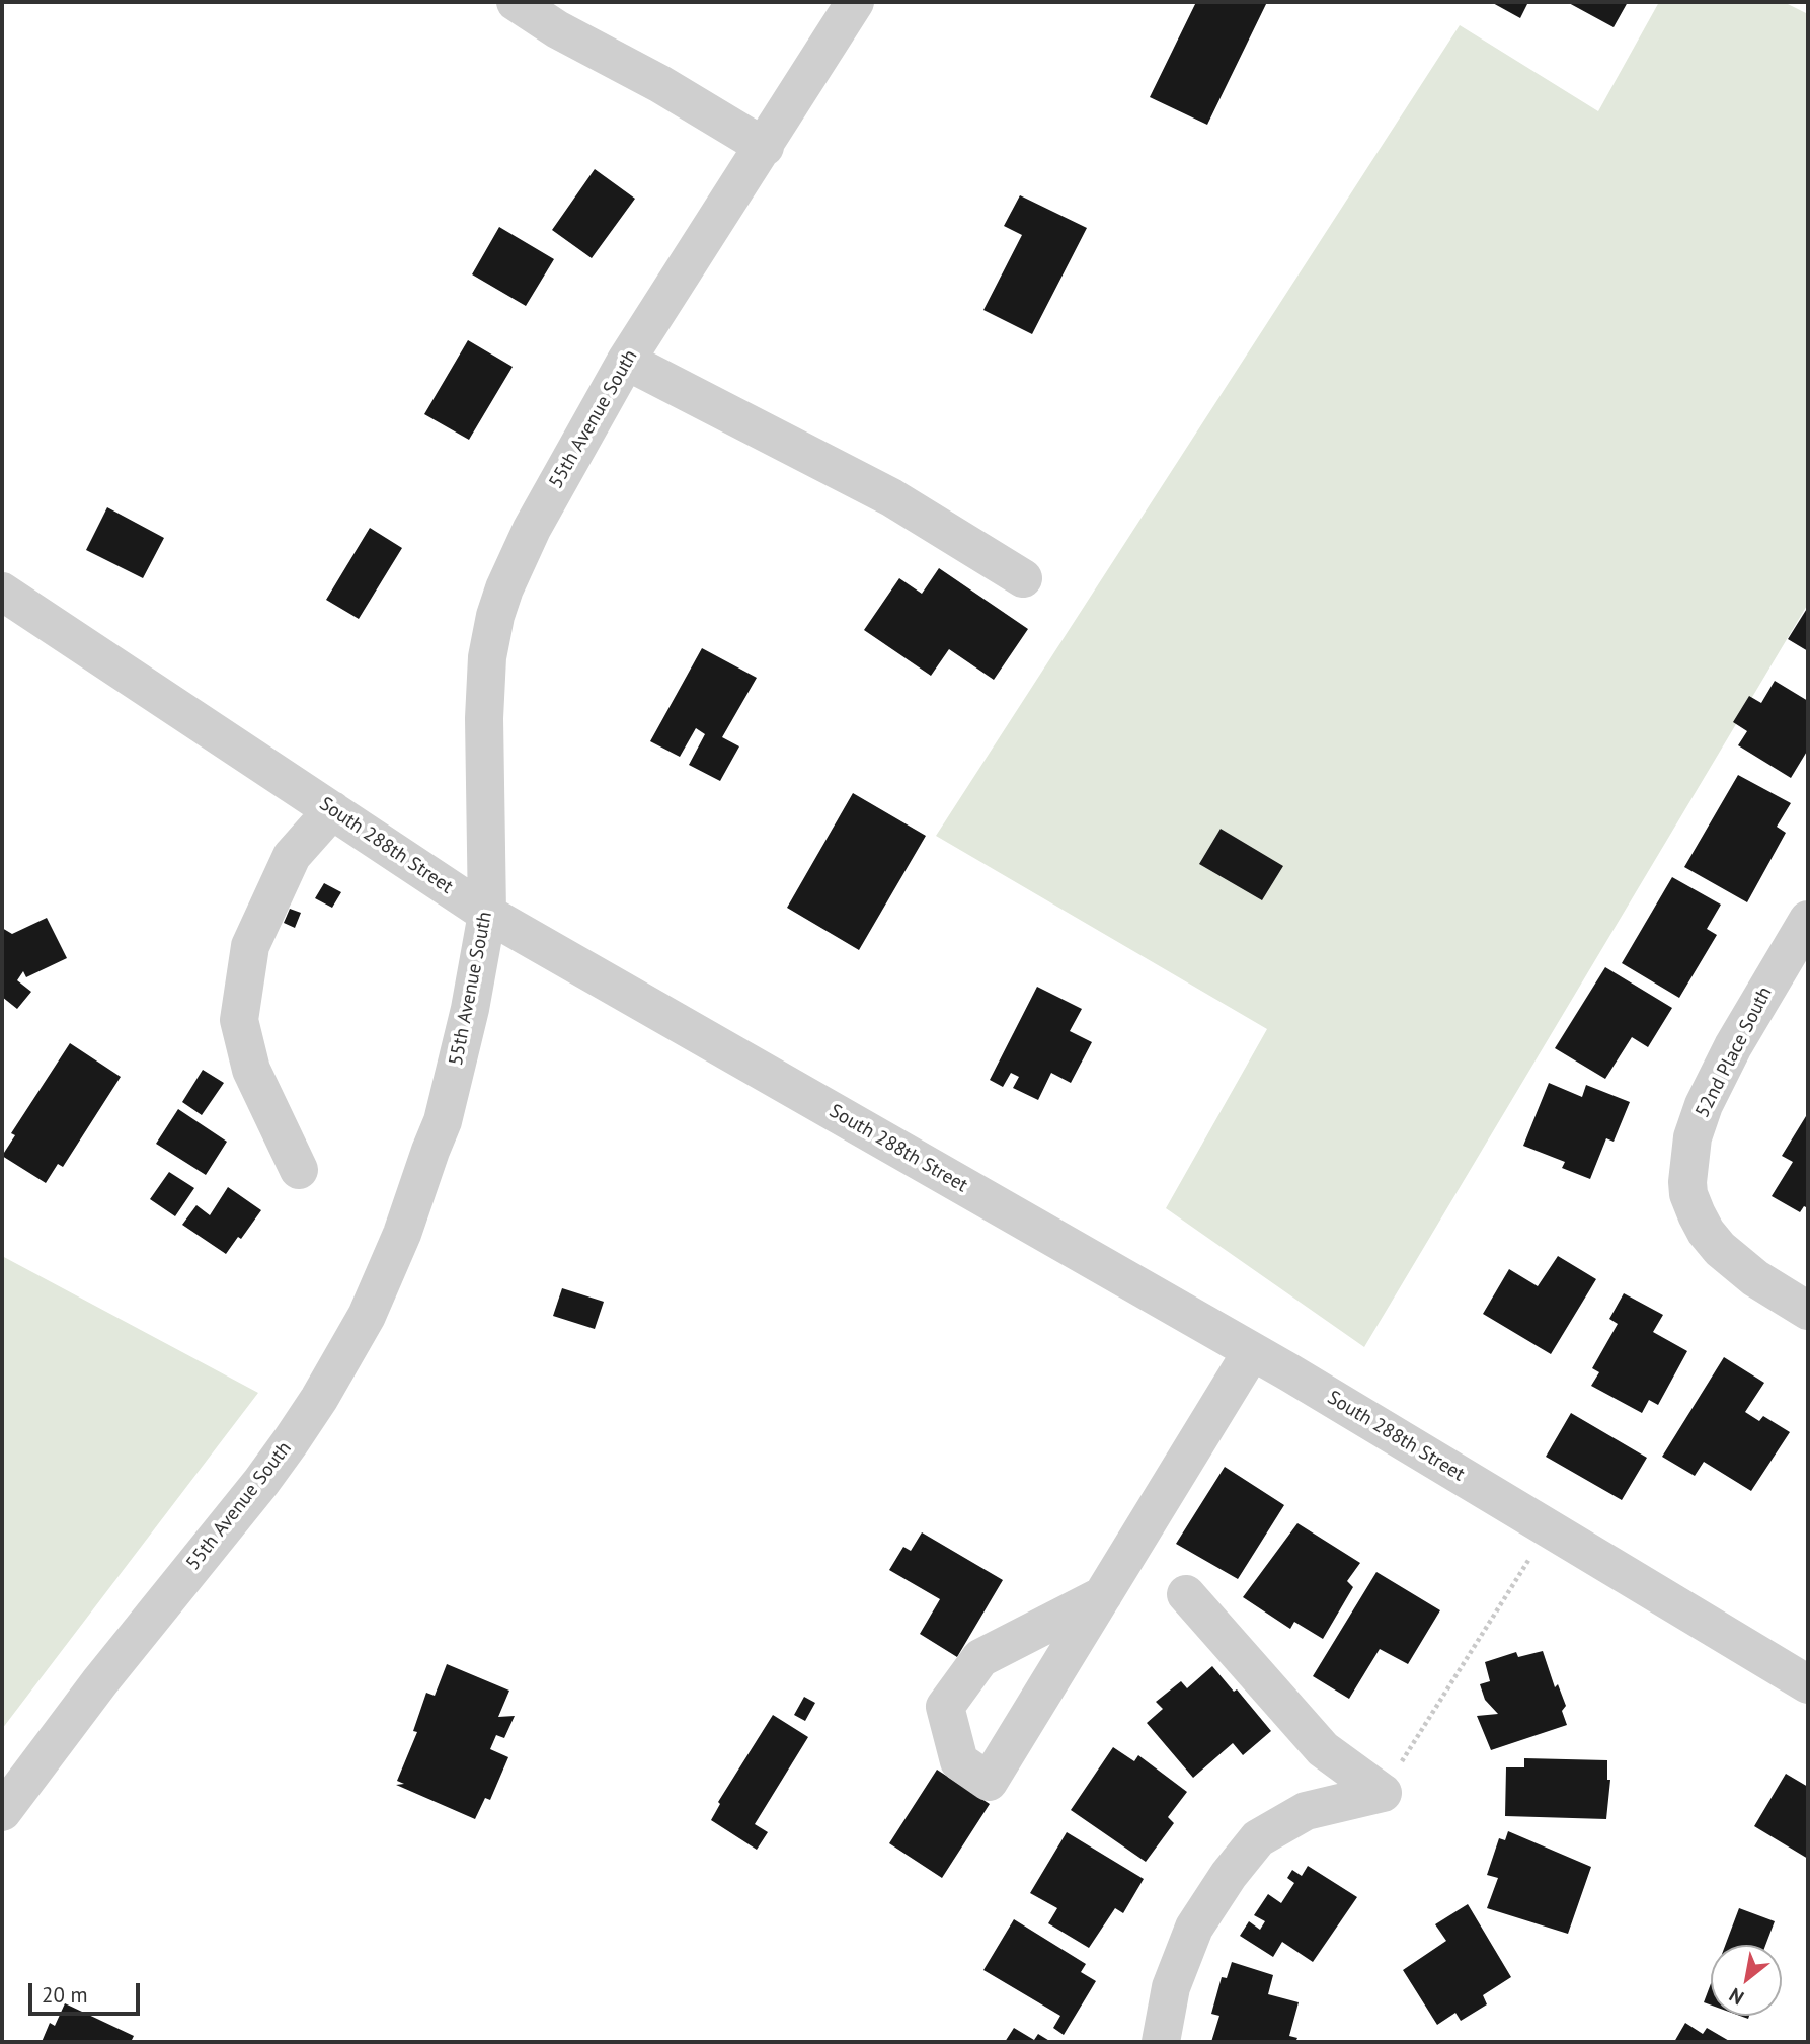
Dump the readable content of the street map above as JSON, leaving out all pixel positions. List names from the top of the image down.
{
  "streets": {
    "street": ["55th Avenue South", "South 288th Street", "52nd Place South"]
  },
  "crossings": [
    ["55th Avenue South", "South 288th Street"]
  ],
  "scale_bar": "20 m",
  "north": "bottom left"
}
